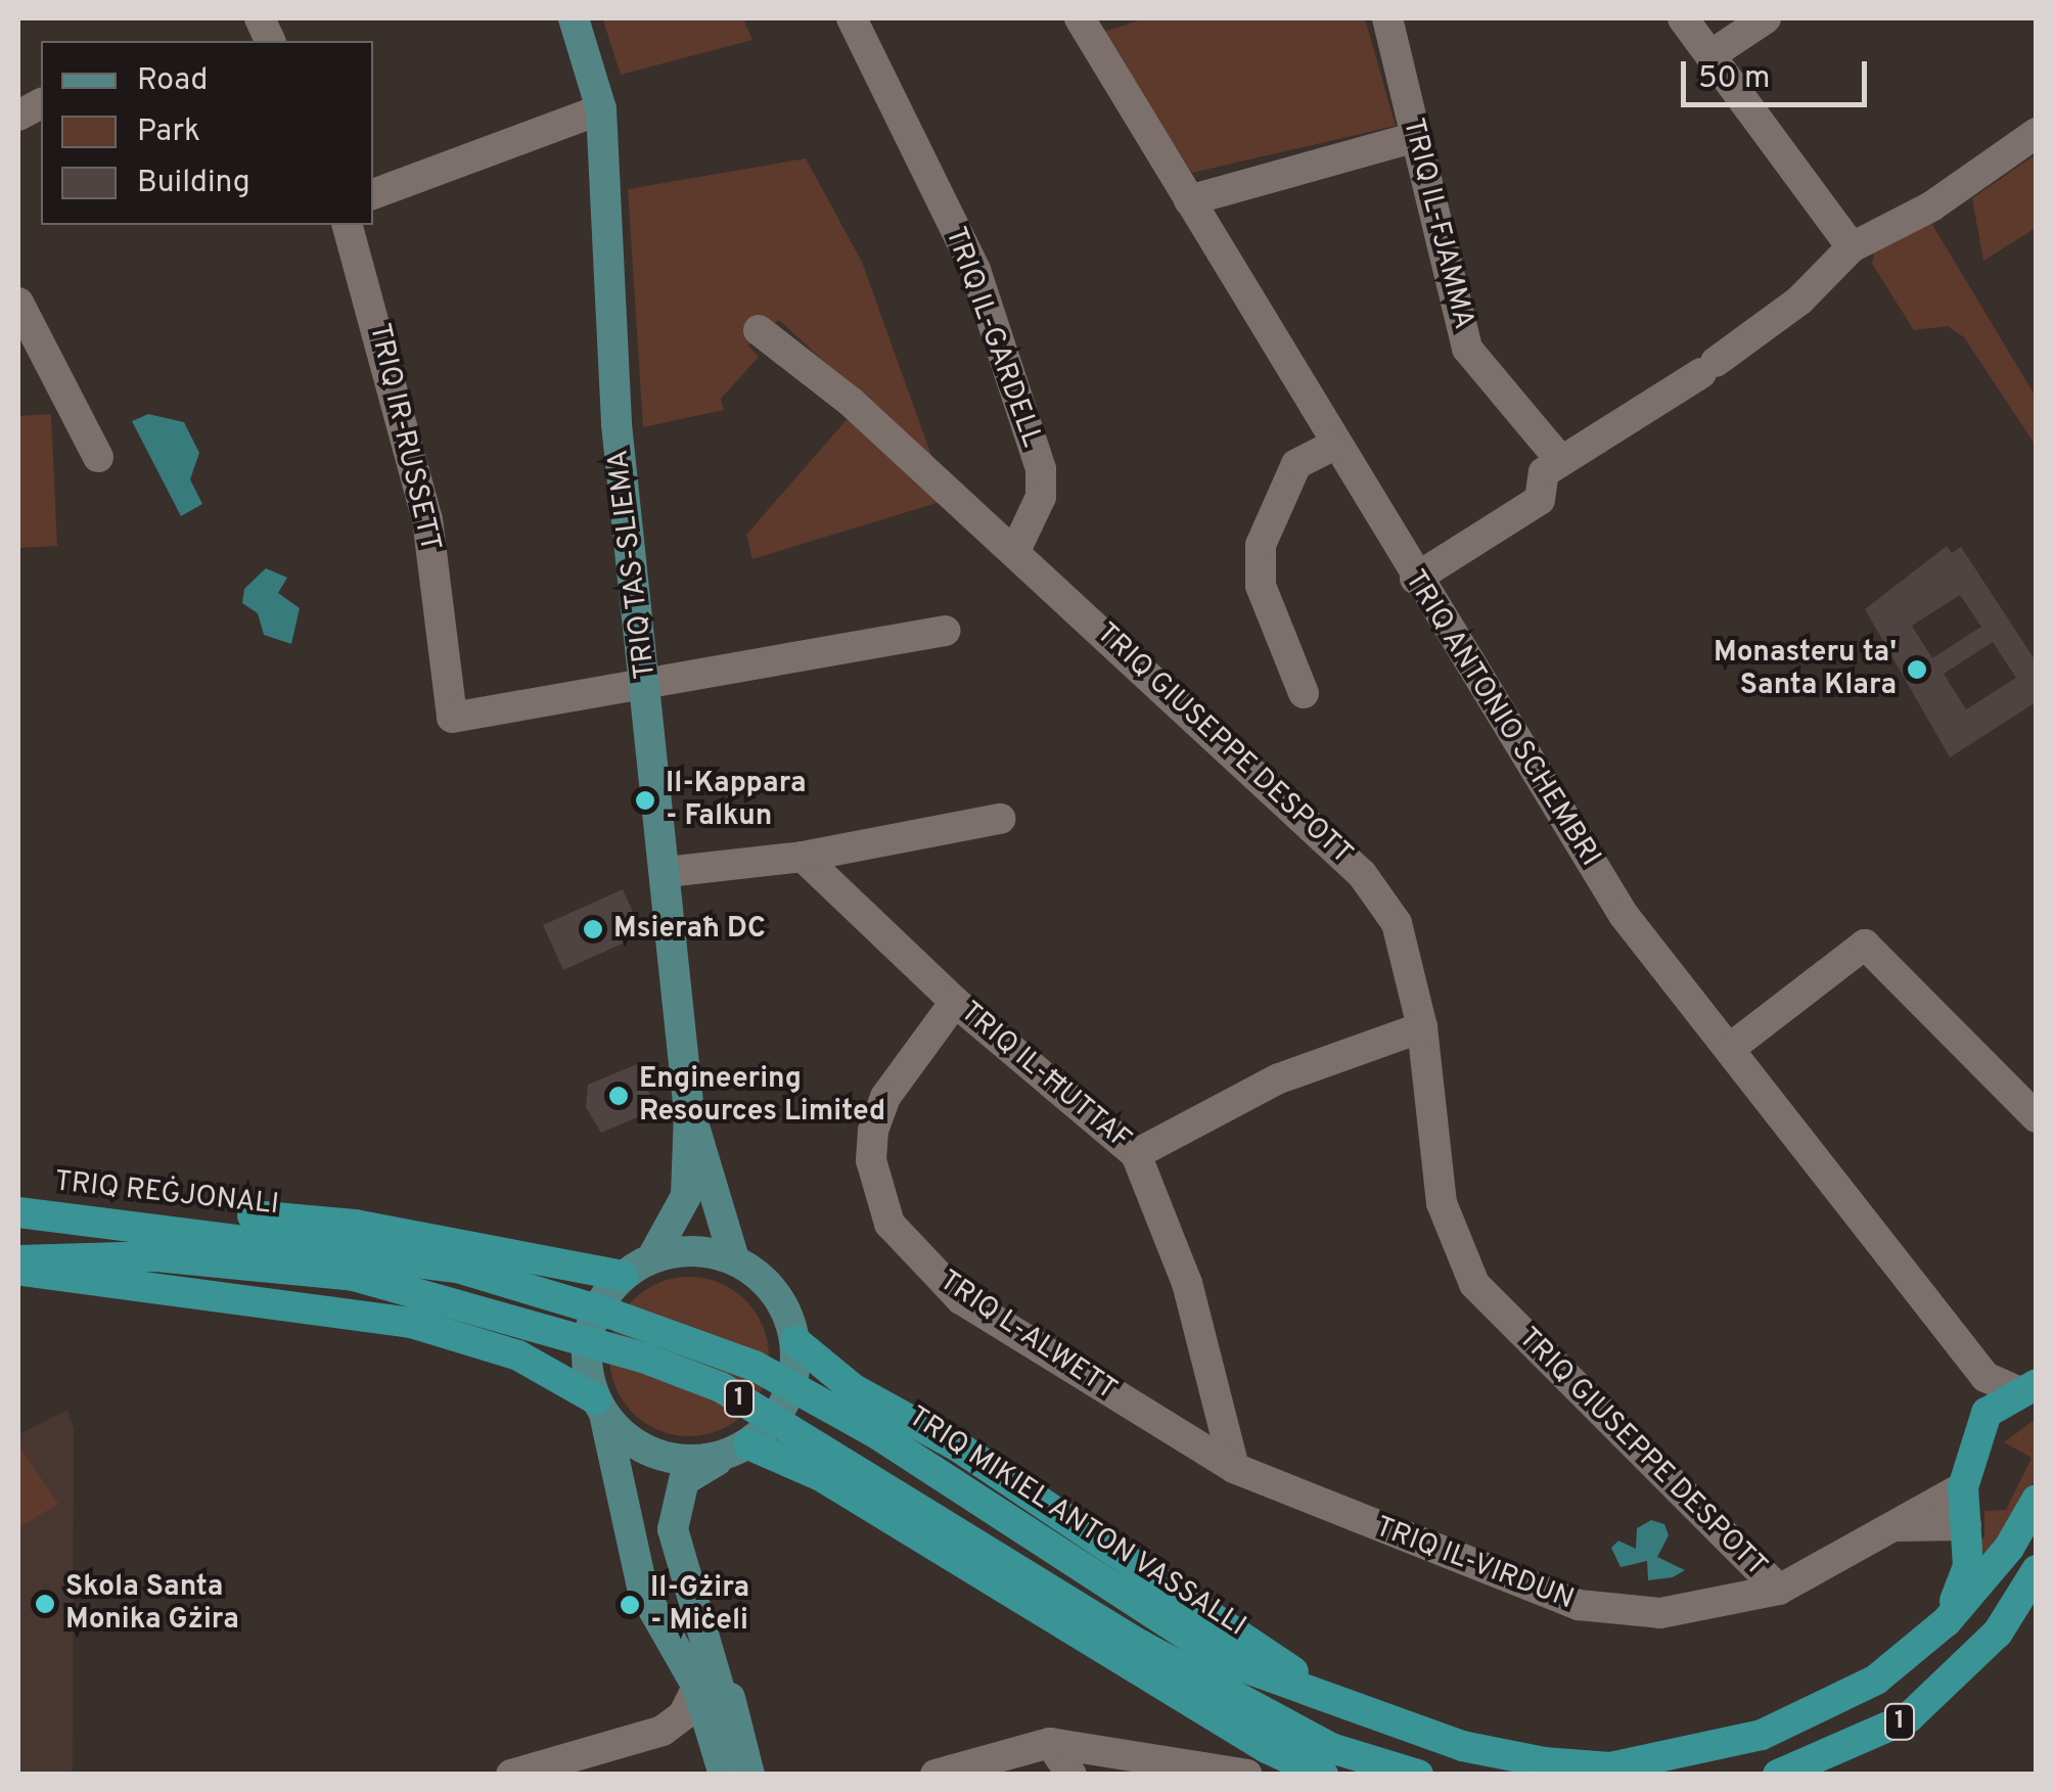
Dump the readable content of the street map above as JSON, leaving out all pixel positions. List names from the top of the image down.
{
  "streets": {
    "highway": ["TRIQ REĠJONALI", "1", "TRIQ MIKIEL ANTON VASSALLI"],
    "main road": ["TRIQ TAS-SLIEMA"],
    "street": [
      "TRIQ IL-FJAMMA",
      "TRIQ IL-GARDELL",
      "TRIQ IR-RUSSETT",
      "TRIQ ANTONIO SCHEMBRI",
      "TRIQ GIUSEPPE DESPOTT",
      "TRIQ IL-ĦUTTAF",
      "TRIQ L-ALWETT",
      "TRIQ IL-VIRDUN"
    ]
  },
  "crossings": [
    ["TRIQ IL-GARDELL", "TRIQ GIUSEPPE DESPOTT"],
    ["TRIQ IR-RUSSETT", "TRIQ TAS-SLIEMA"],
    ["TRIQ GIUSEPPE DESPOTT", "TRIQ IL-VIRDUN"],
    ["TRIQ IL-ĦUTTAF", "TRIQ L-ALWETT"],
    ["TRIQ IL-ĦUTTAF", "TRIQ IL-VIRDUN"],
    ["TRIQ REĠJONALI", "TRIQ MIKIEL ANTON VASSALLI"],
    ["TRIQ L-ALWETT", "TRIQ IL-VIRDUN"],
    ["1", "TRIQ MIKIEL ANTON VASSALLI"],
    ["1", "TRIQ IL-VIRDUN"]
  ],
  "places": [
    "Monasteru ta' Santa Klara",
    "Il-Kappara - Falkun",
    "Msieraħ DC",
    "Engineering Resources Limited",
    "Skola Santa Monika Gżira",
    "Il-Gżira - Miċeli"
  ],
  "legend": ["Road", "Park", "Building"],
  "scale_bar": "50 m"
}
